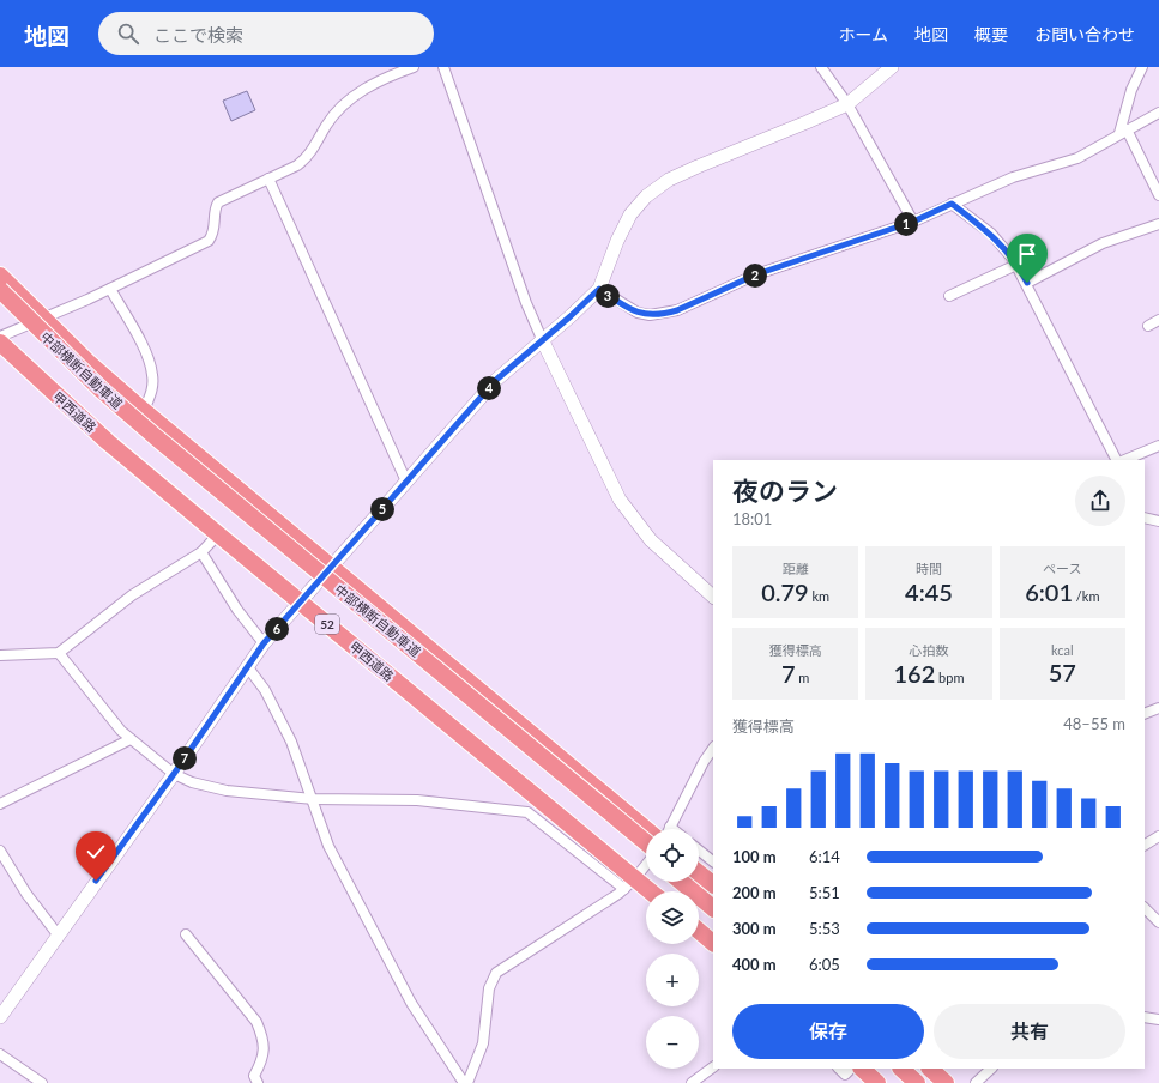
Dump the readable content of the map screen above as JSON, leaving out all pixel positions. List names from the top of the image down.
{
  "streets": {
    "highway": ["中部横断自動車道", "甲西道路", "52"]
  },
  "page": {
    "header": "地図",
    "search": "ここで検索",
    "nav": [
      "ホーム",
      "地図",
      "概要",
      "お問い合わせ"
    ],
    "pins": [
      "1",
      "2",
      "3",
      "4",
      "5",
      "6",
      "7"
    ],
    "heading": ["夜のラン", "18:01"],
    "stats": [
      ["距離", "0.79 km"],
      ["時間", "4:45"],
      ["ペース", "6:01 /km"],
      ["獲得標高", "7 m"],
      ["心拍数", "162 bpm"],
      ["kcal", "57"]
    ],
    "chart": ["獲得標高", "48–55 m"],
    "map_buttons": ["+", "−"],
    "list": [
      {
        "name": "100 m",
        "note": "6:14"
      },
      {
        "name": "200 m",
        "note": "5:51"
      },
      {
        "name": "300 m",
        "note": "5:53"
      },
      {
        "name": "400 m",
        "note": "6:05"
      }
    ],
    "buttons": ["保存", "共有"]
  }
}
